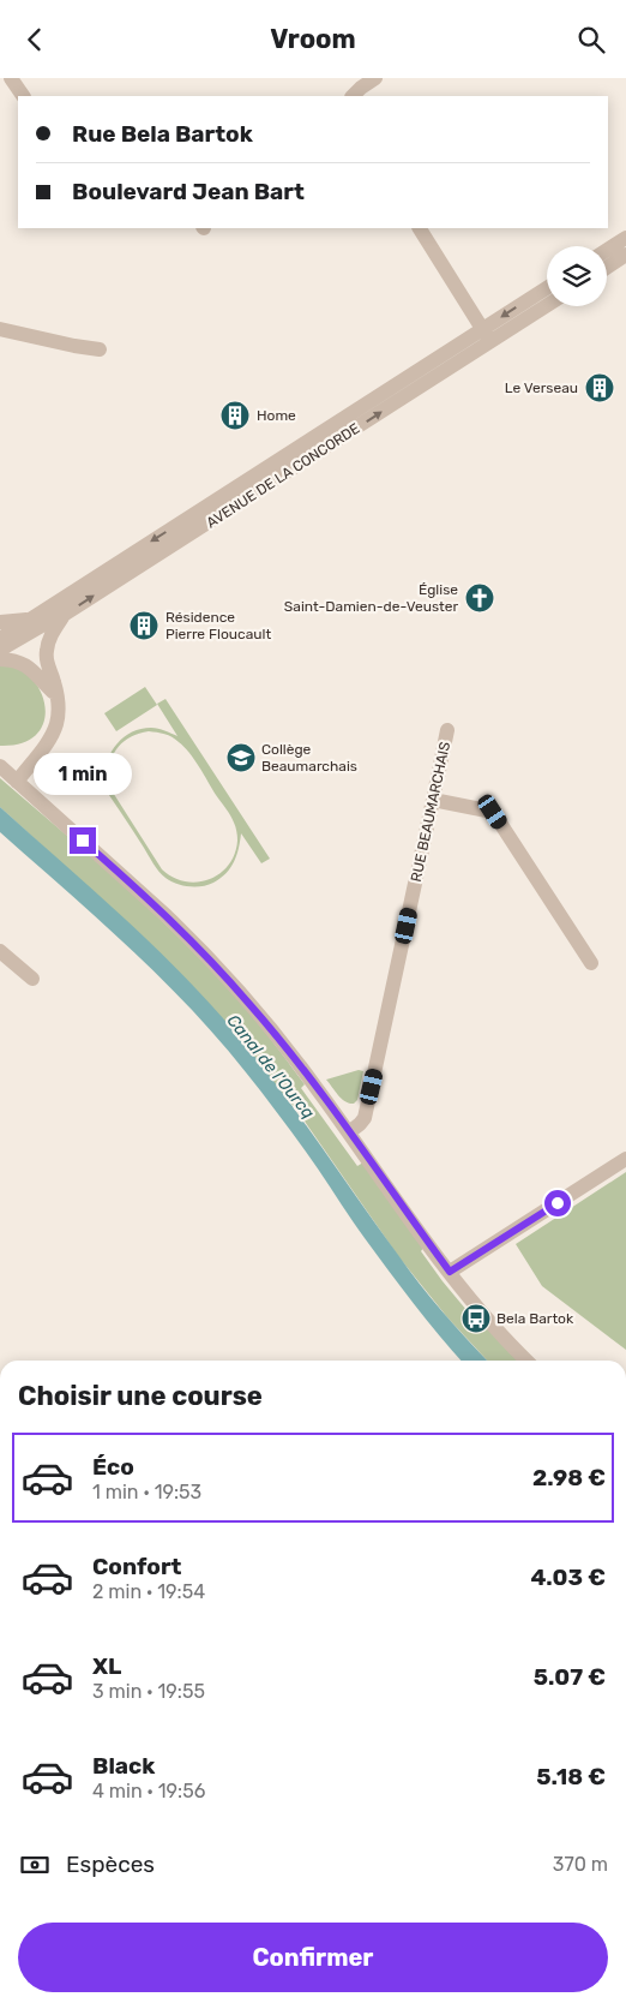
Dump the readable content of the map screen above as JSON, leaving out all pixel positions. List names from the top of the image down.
{
  "streets": {
    "street": ["AVENUE DE LA CONCORDE", "RUE BEAUMARCHAIS"]
  },
  "water": ["Canal de l'Ourcq"],
  "places": {
    "building": ["Le Verseau", "Home", "Résidence Pierre Floucault"],
    "church": ["Église Saint-Damien-de-Veuster"],
    "school or university": ["Collège Beaumarchais"],
    "bus stop": ["Bela Bartok"]
  },
  "page": {
    "header": "Vroom",
    "banner": ["Rue Bela Bartok", "Boulevard Jean Bart"],
    "bubble": "1 min",
    "heading": "Choisir une course",
    "list": [
      {
        "name": "Éco",
        "note": "1 min · 19:53",
        "value": "2.98 €"
      },
      {
        "name": "Confort",
        "note": "2 min · 19:54",
        "value": "4.03 €"
      },
      {
        "name": "XL",
        "note": "3 min · 19:55",
        "value": "5.07 €"
      },
      {
        "name": "Black",
        "note": "4 min · 19:56",
        "value": "5.18 €"
      }
    ],
    "pay": ["Espèces", "370 m"],
    "buttons": "Confirmer"
  }
}
